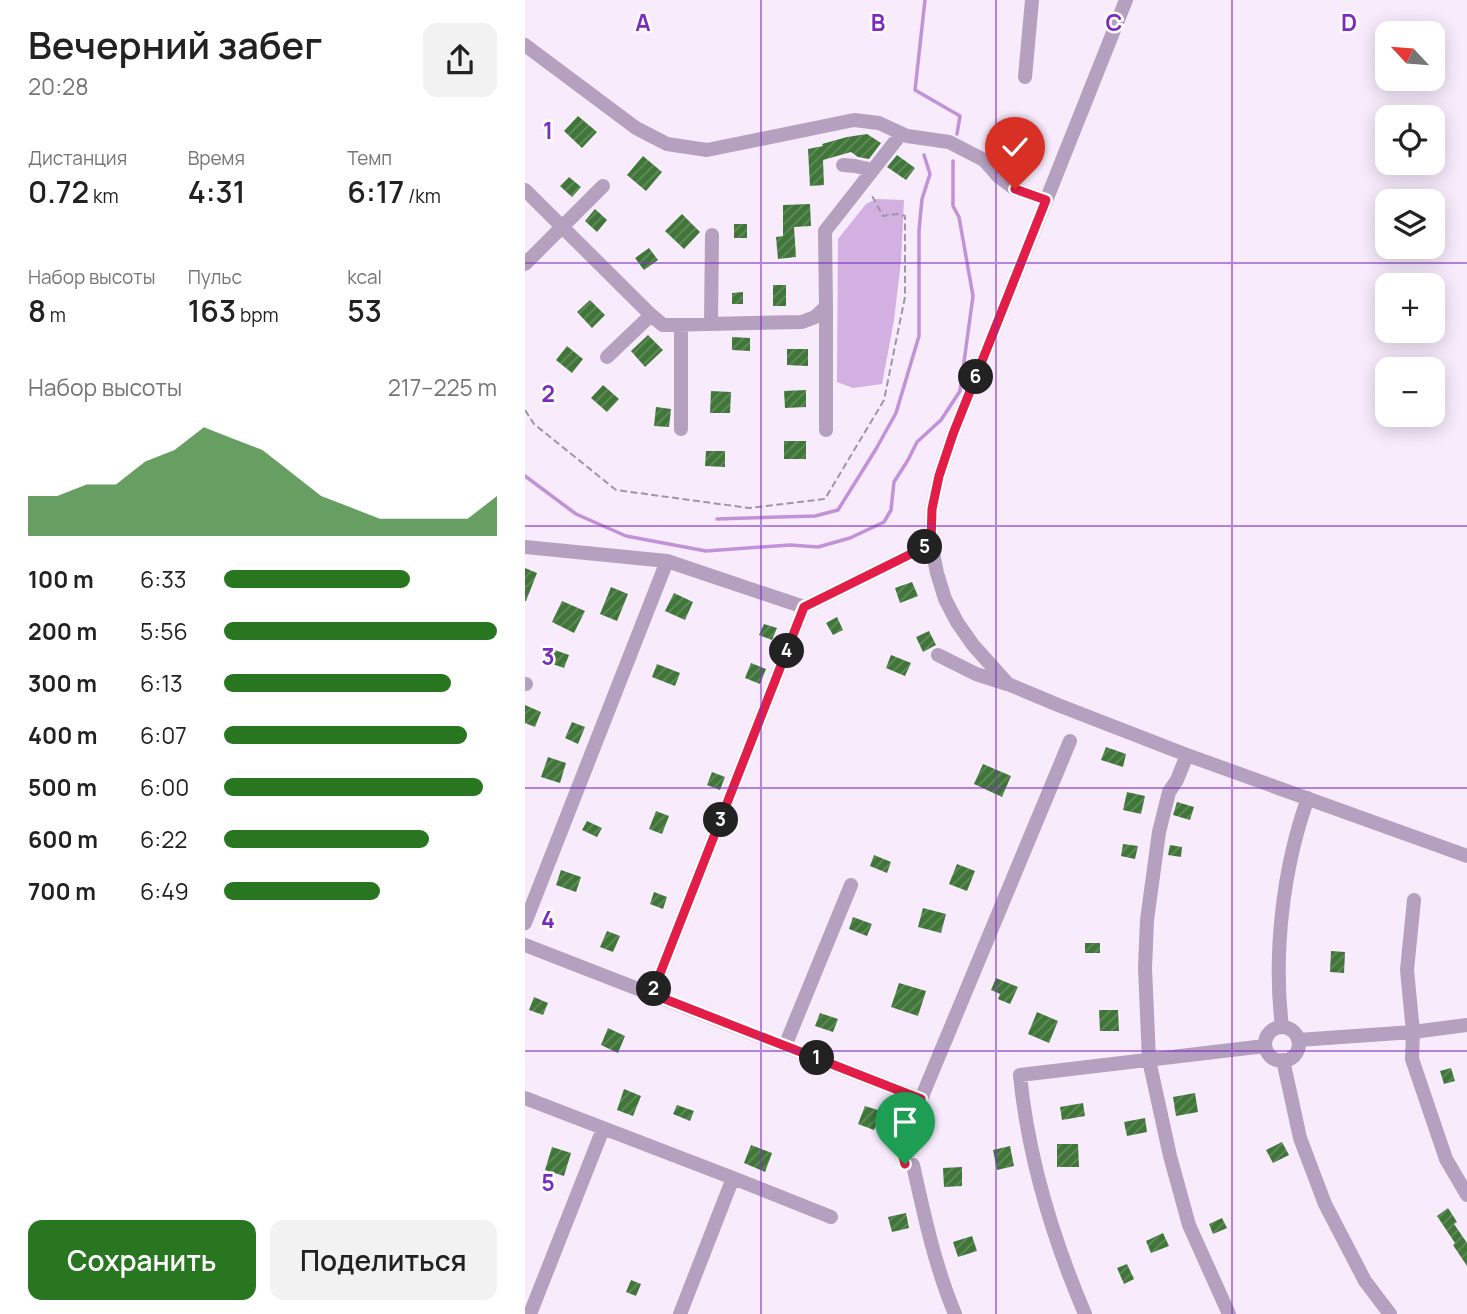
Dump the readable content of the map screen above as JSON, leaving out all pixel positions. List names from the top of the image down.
{
  "north": "top left",
  "page": {
    "heading": ["Вечерний забег", "20:28"],
    "map_buttons": ["+", "−"],
    "stats": [
      ["Дистанция", "0.72 km"],
      ["Время", "4:31"],
      ["Темп", "6:17 /km"],
      ["Набор высоты", "8 m"],
      ["Пульс", "163 bpm"],
      ["kcal", "53"]
    ],
    "chart": ["Набор высоты", "217–225 m"],
    "pins": [
      "6",
      "5",
      "4",
      "3",
      "2",
      "1"
    ],
    "list": [
      {
        "name": "100 m",
        "note": "6:33"
      },
      {
        "name": "200 m",
        "note": "5:56"
      },
      {
        "name": "300 m",
        "note": "6:13"
      },
      {
        "name": "400 m",
        "note": "6:07"
      },
      {
        "name": "500 m",
        "note": "6:00"
      },
      {
        "name": "600 m",
        "note": "6:22"
      },
      {
        "name": "700 m",
        "note": "6:49"
      }
    ],
    "buttons": ["Сохранить", "Поделиться"]
  },
  "grid": {
    "columns": [
      "A",
      "B",
      "C",
      "D"
    ],
    "rows": [
      "1",
      "2",
      "3",
      "4",
      "5"
    ]
  }
}
